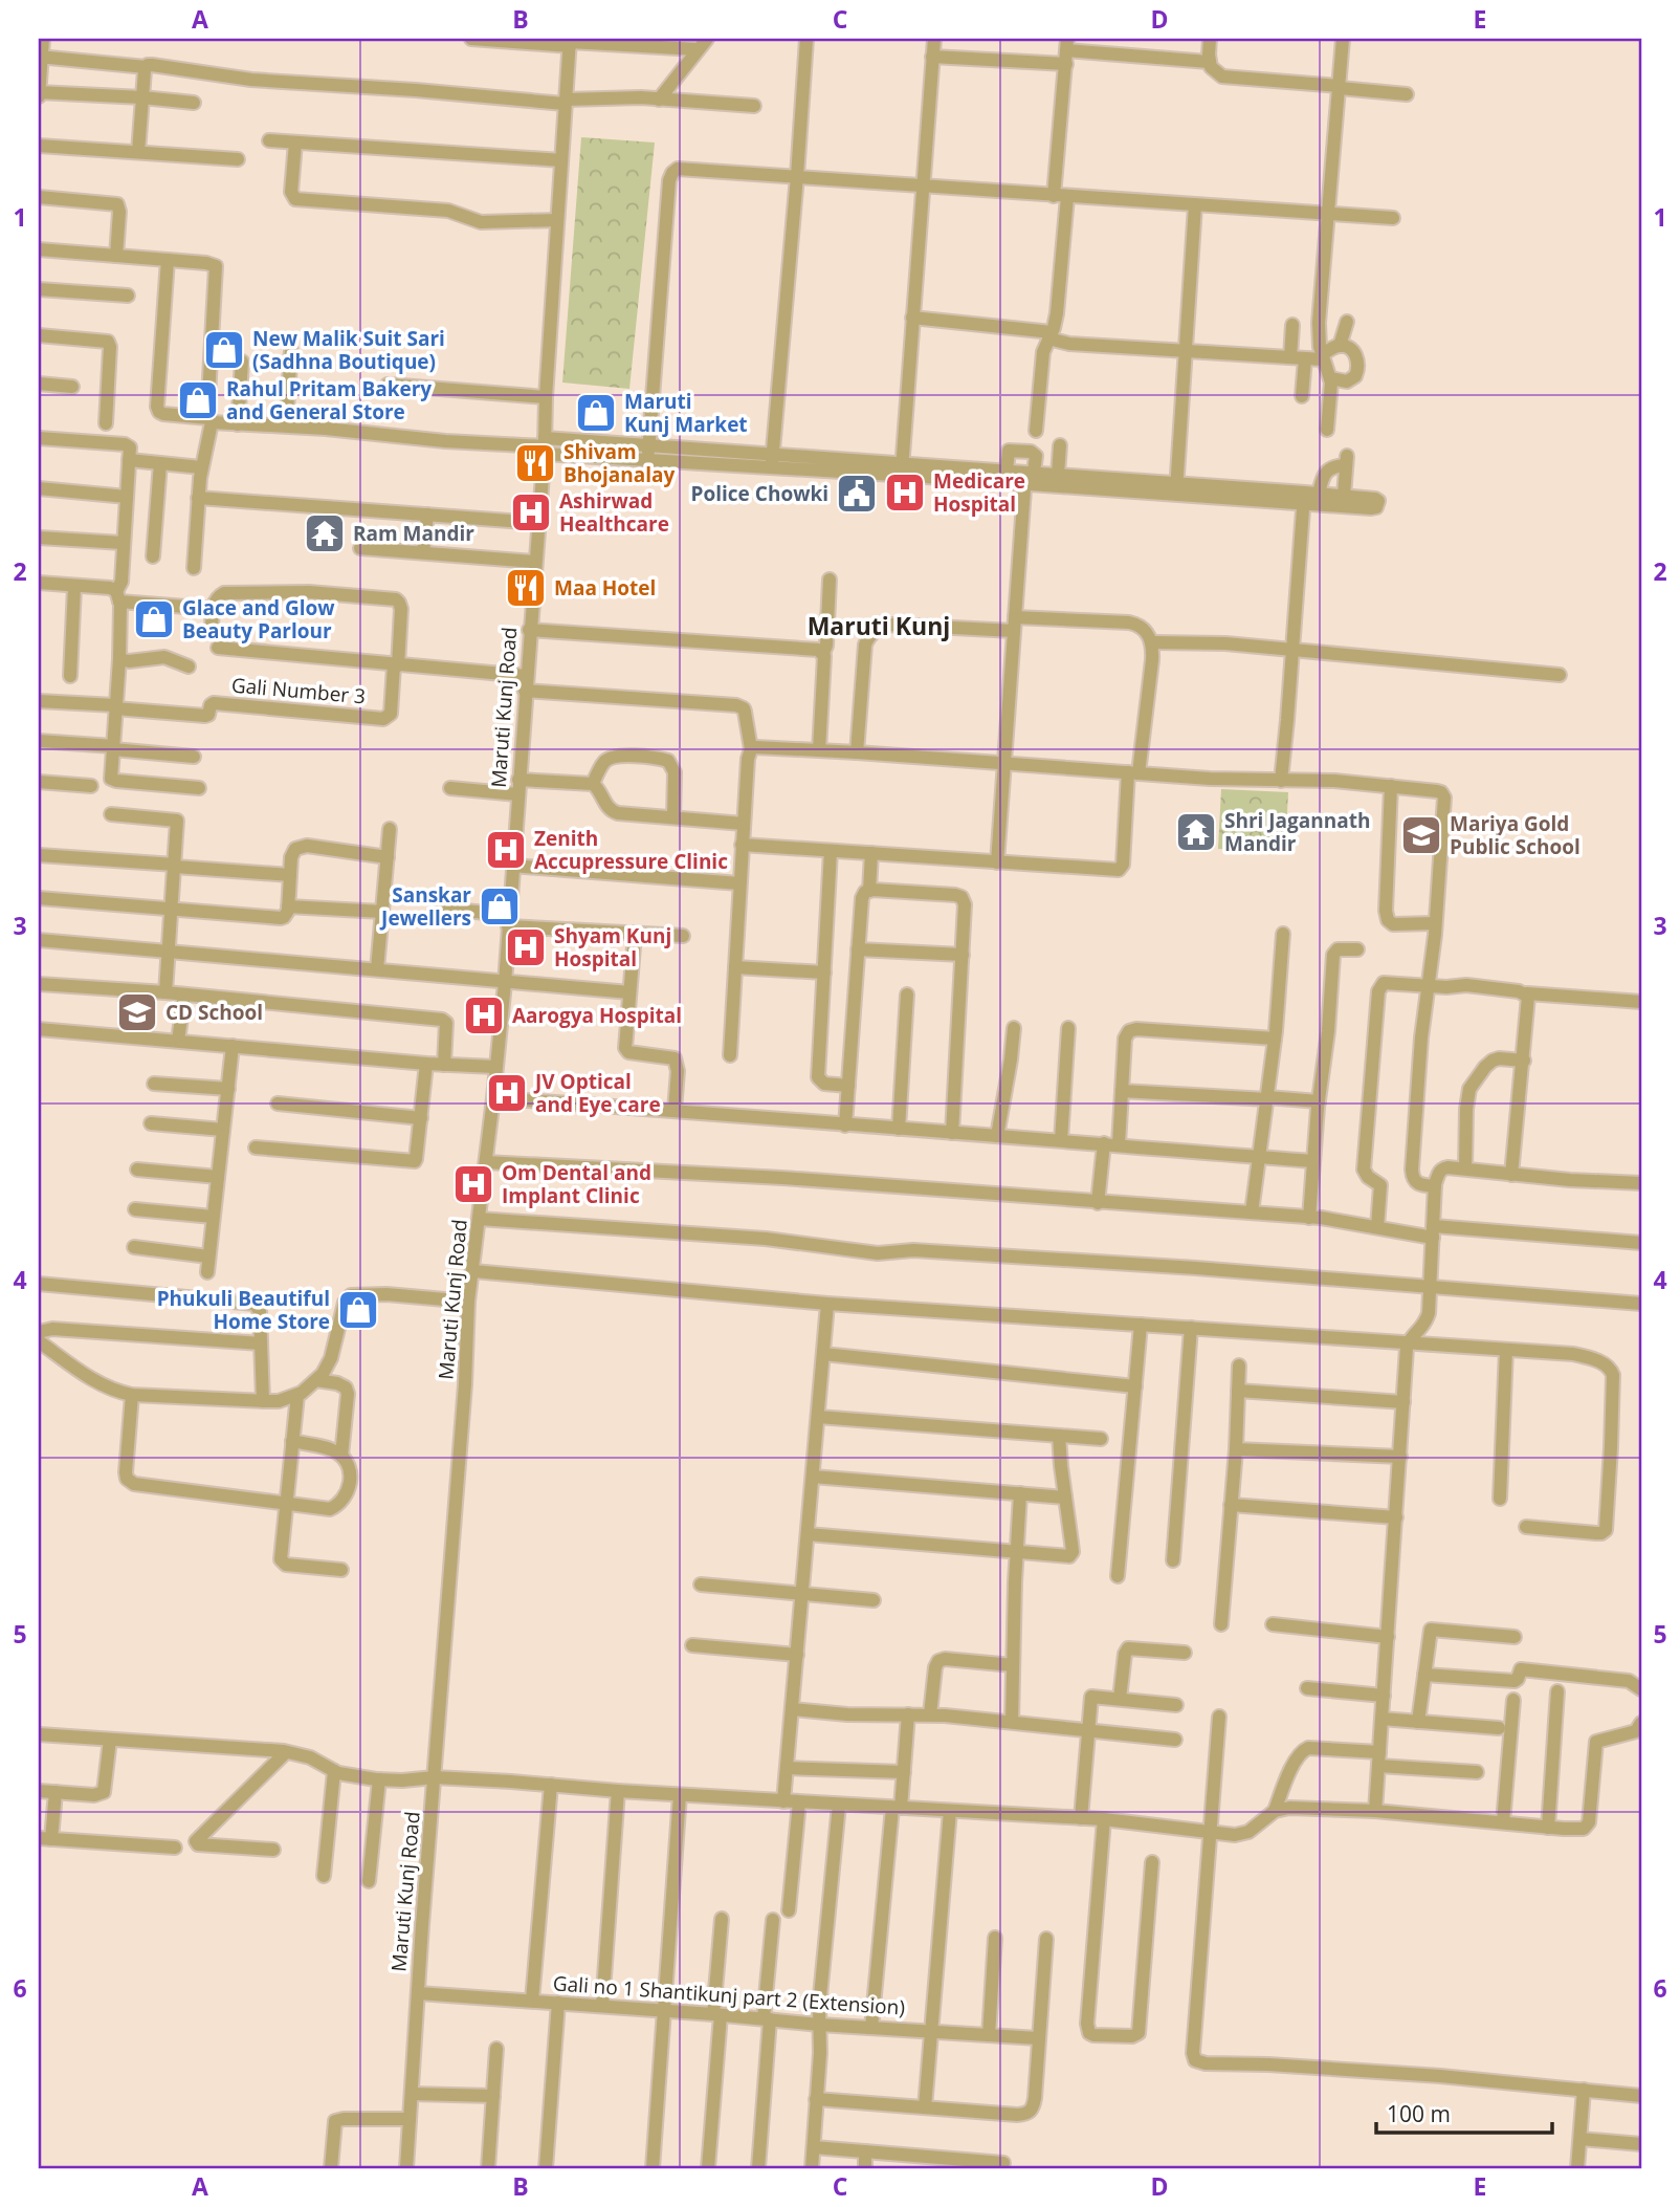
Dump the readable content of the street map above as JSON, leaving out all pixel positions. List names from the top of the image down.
{
  "streets": {
    "street": ["Gali Number 3", "Maruti Kunj Road", "Gali no 1 Shantikunj part 2 (Extension)"]
  },
  "crossings": [
    ["Maruti Kunj Road", "Gali no 1 Shantikunj part 2 (Extension)"]
  ],
  "districts": ["Maruti Kunj"],
  "places": {
    "shop": [
      "New Malik Suit Sari (Sadhna Boutique)",
      "Rahul Pritam Bakery and General Store",
      "Maruti Kunj Market",
      "Glace and Glow Beauty Parlour",
      "Sanskar Jewellers",
      "Phukuli Beautiful Home Store"
    ],
    "restaurant": ["Shivam Bhojanalay", "Maa Hotel"],
    "hospital": [
      "Medicare Hospital",
      "Ashirwad Healthcare",
      "Zenith Accupressure Clinic",
      "Shyam Kunj Hospital",
      "Aarogya Hospital",
      "JV Optical and Eye care",
      "Om Dental and Implant Clinic"
    ],
    "public building": ["Police Chowki"],
    "temple": ["Ram Mandir", "Shri Jagannath Mandir"],
    "school or university": ["Mariya Gold Public School", "CD School"]
  },
  "scale_bar": "100 m",
  "grid": {
    "columns": [
      "A",
      "B",
      "C",
      "D",
      "E"
    ],
    "rows": [
      "1",
      "2",
      "3",
      "4",
      "5",
      "6"
    ]
  }
}
